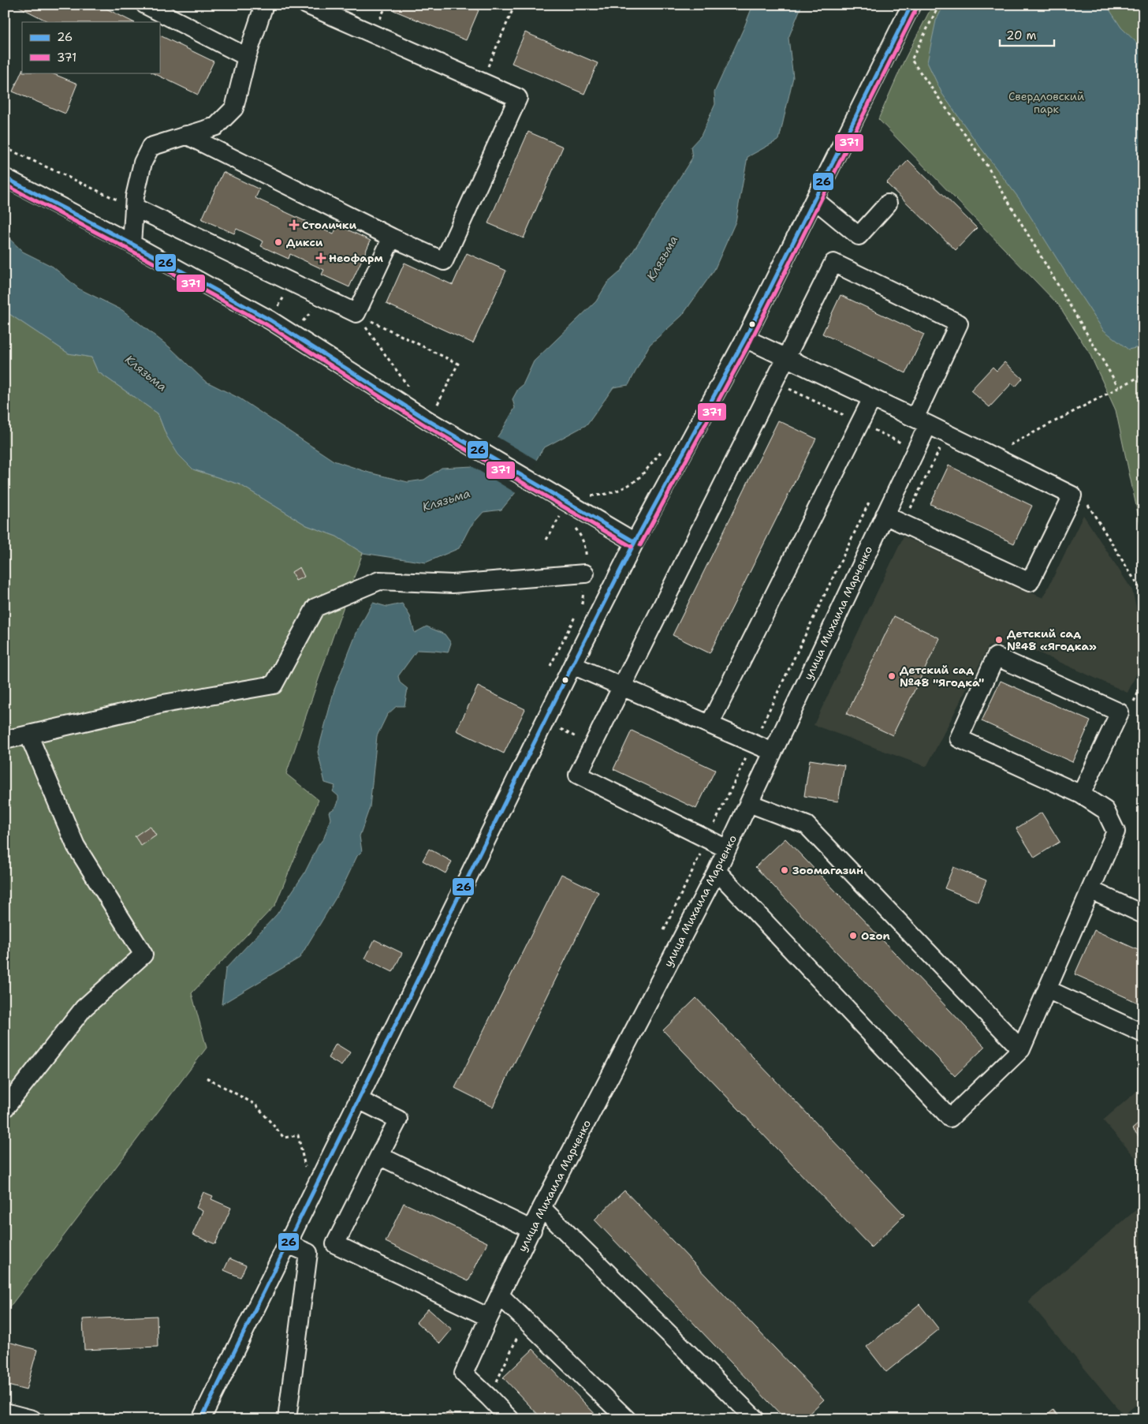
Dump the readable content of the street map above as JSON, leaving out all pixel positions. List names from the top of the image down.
{
  "streets": {
    "street": ["улица Михаила Марченко"]
  },
  "water": ["Клязьма"],
  "parks": ["Свердловский парк"],
  "places": {
    "health": ["Столички", "Неофарм"],
    "other": [
      "Дикси",
      "Детский сад №48 «Ягодка»",
      "Детский сад №48 \"Ягодка\"",
      "Зоомагазин",
      "Ozon"
    ]
  },
  "lines": ["transit line 26", "transit line 371"],
  "legend": ["26", "371"],
  "scale_bar": "20 m"
}
